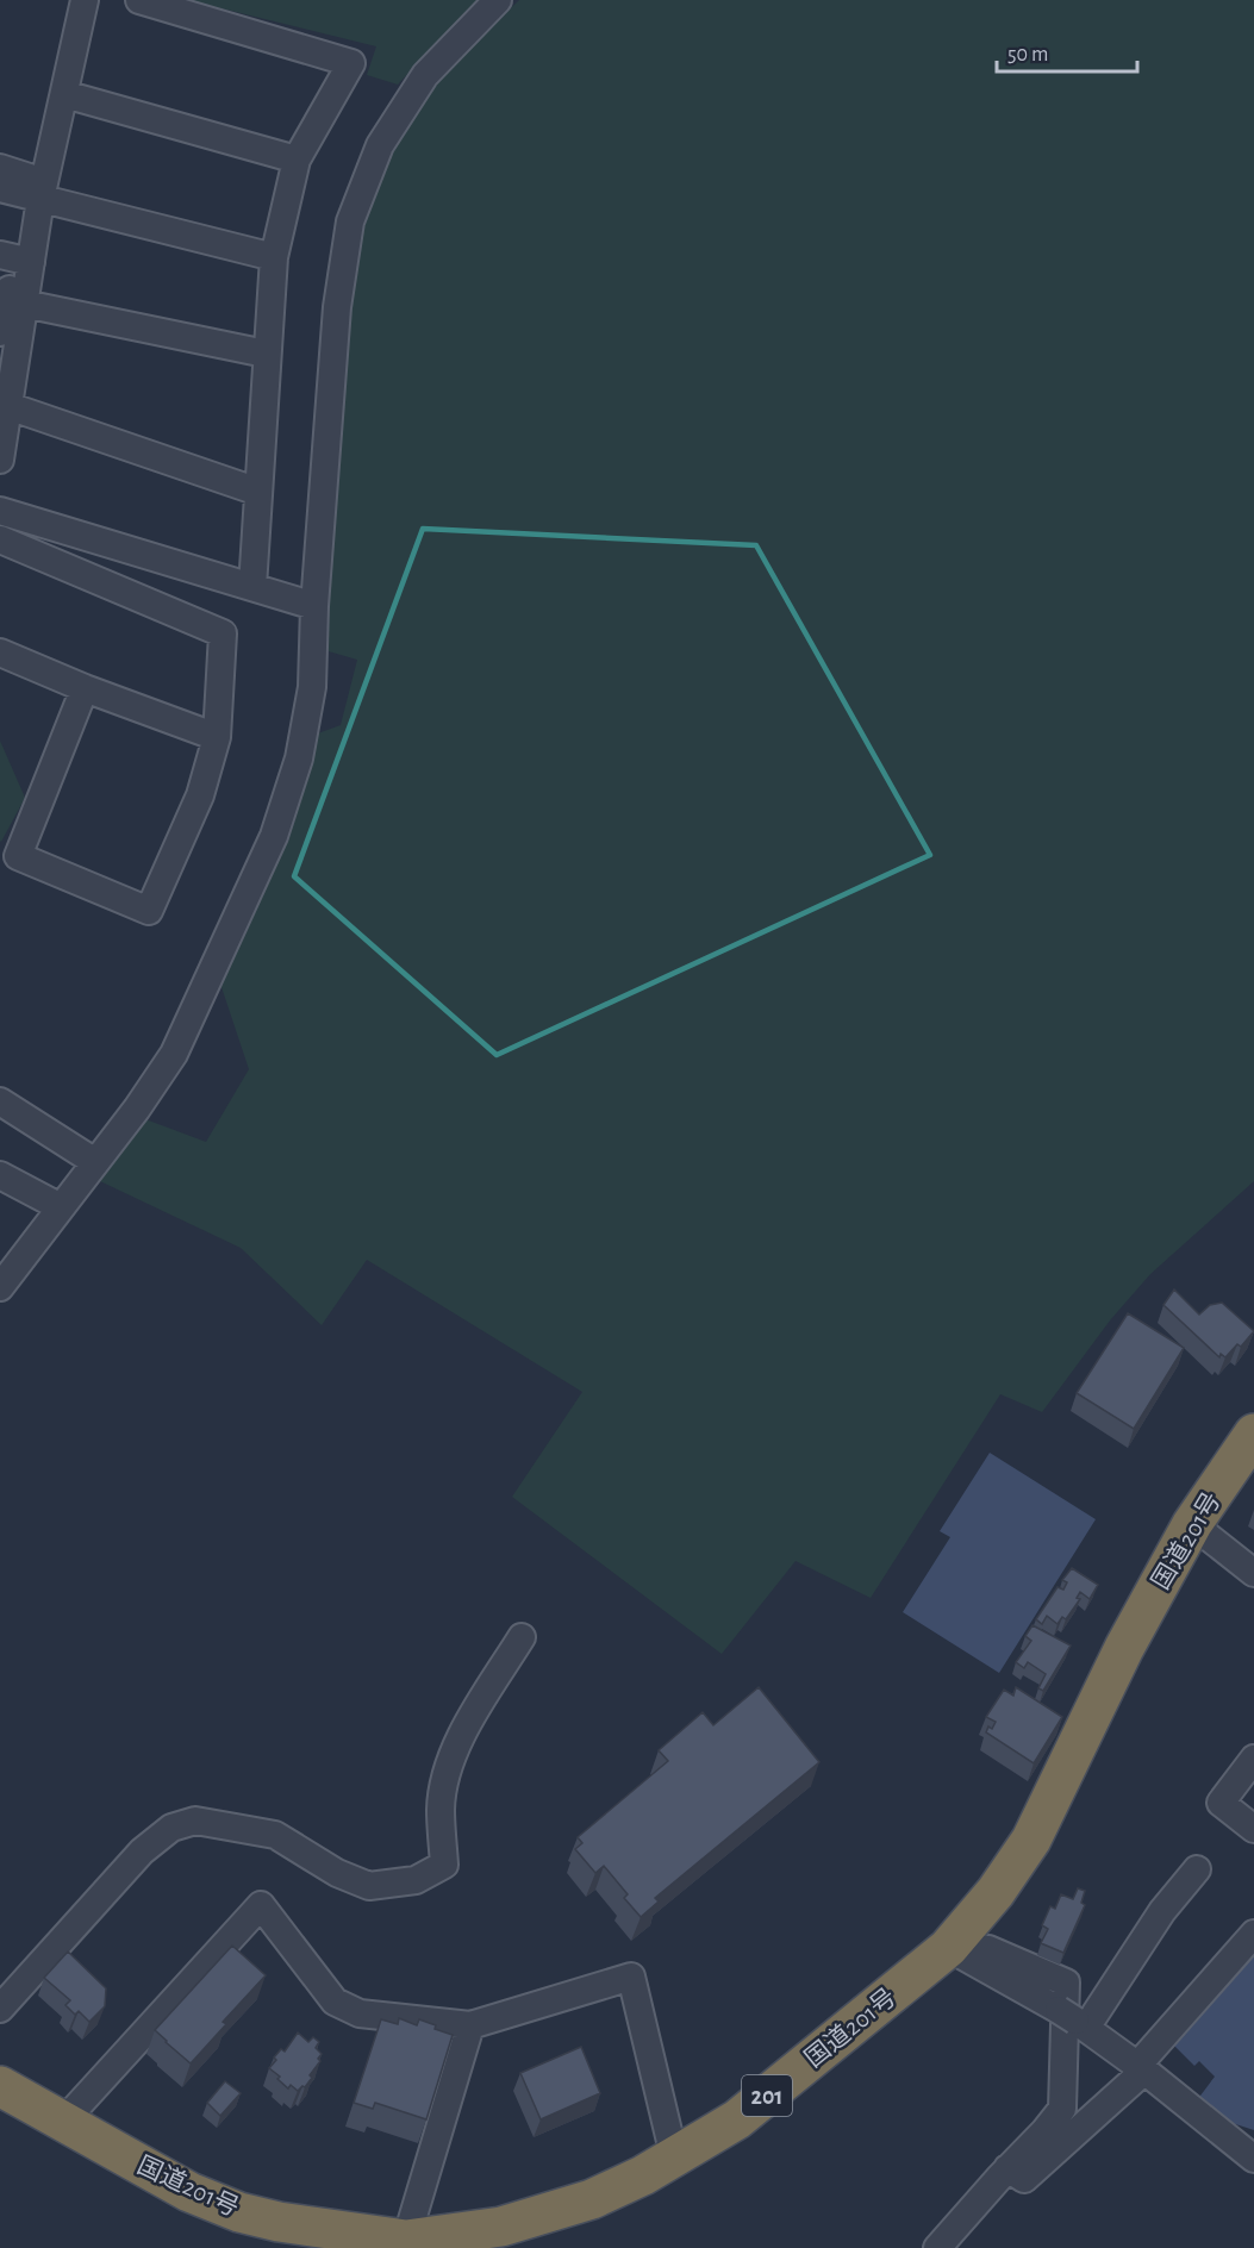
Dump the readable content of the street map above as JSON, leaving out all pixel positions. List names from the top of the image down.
{
  "streets": {
    "highway": ["国道201号", "201"]
  },
  "scale_bar": "50 m"
}
